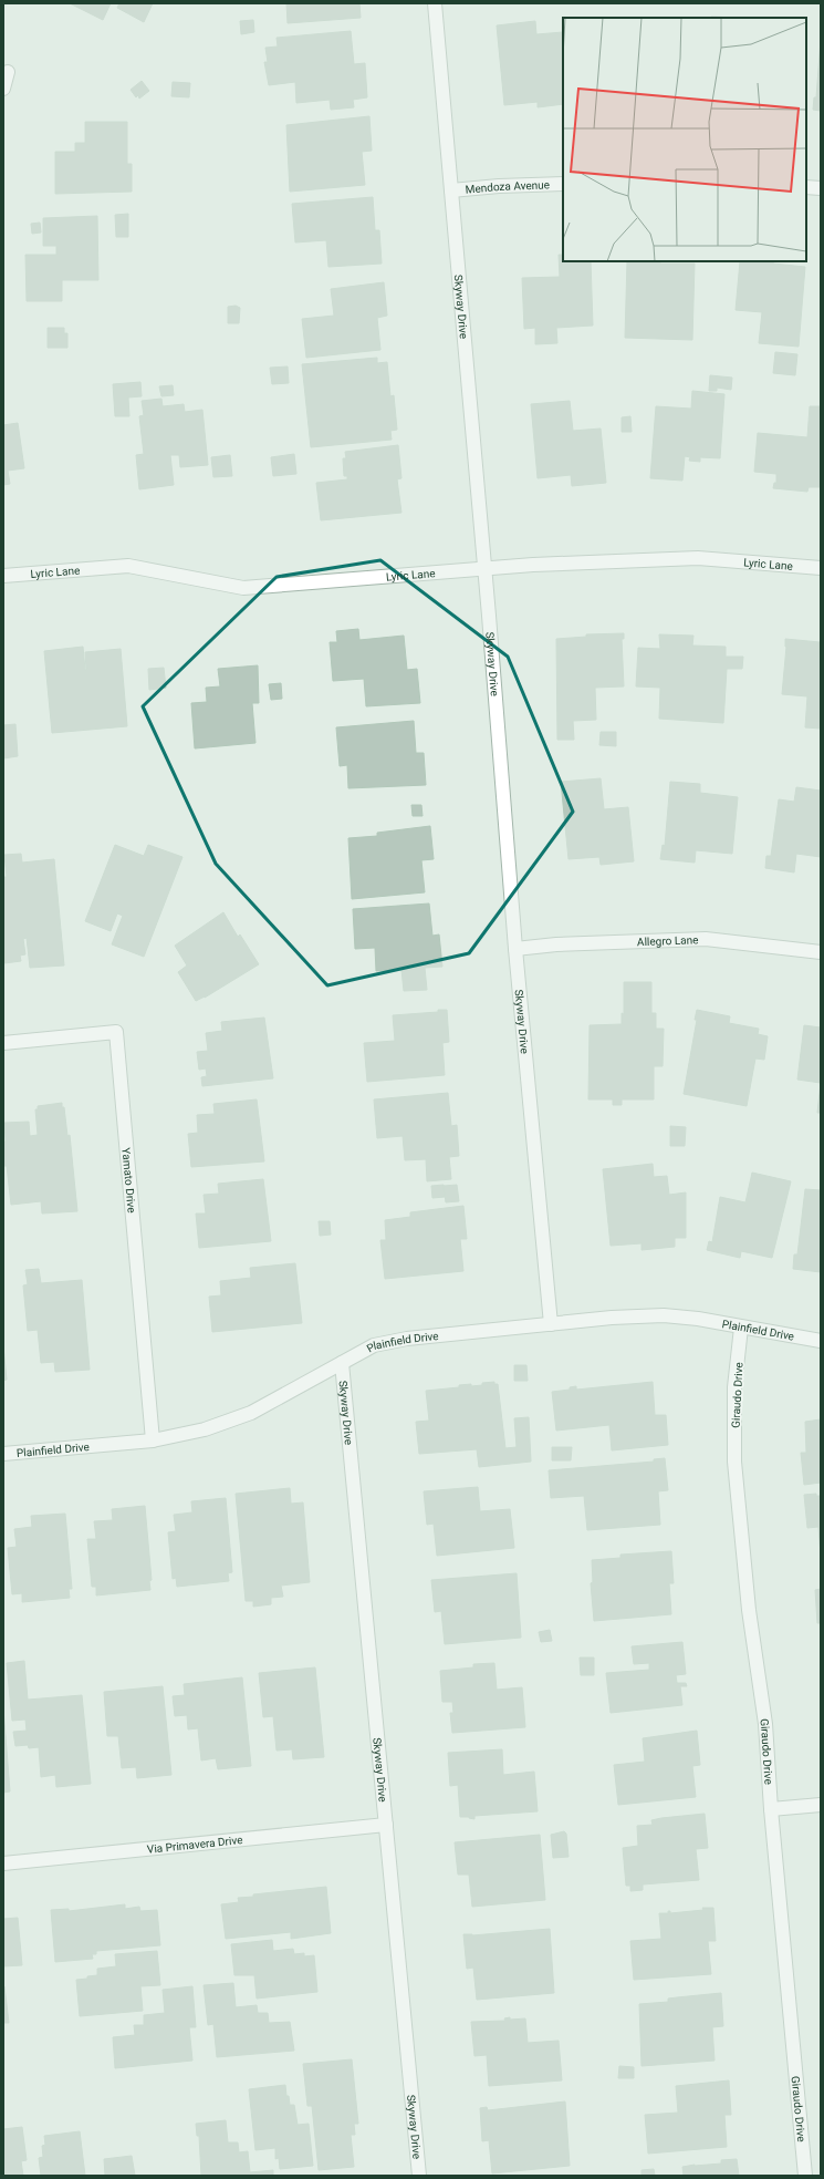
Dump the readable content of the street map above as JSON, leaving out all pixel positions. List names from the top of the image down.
{
  "streets": {
    "street": [
      "Mendoza Avenue",
      "Skyway Drive",
      "Lyric Lane",
      "Allegro Lane",
      "Yamato Drive",
      "Plainfield Drive",
      "Giraudo Drive",
      "Via Primavera Drive"
    ]
  },
  "crossings": [
    ["Mendoza Avenue", "Skyway Drive"],
    ["Skyway Drive", "Lyric Lane"],
    ["Skyway Drive", "Allegro Lane"],
    ["Skyway Drive", "Plainfield Drive"],
    ["Skyway Drive", "Via Primavera Drive"],
    ["Yamato Drive", "Plainfield Drive"],
    ["Plainfield Drive", "Giraudo Drive"]
  ]
}
